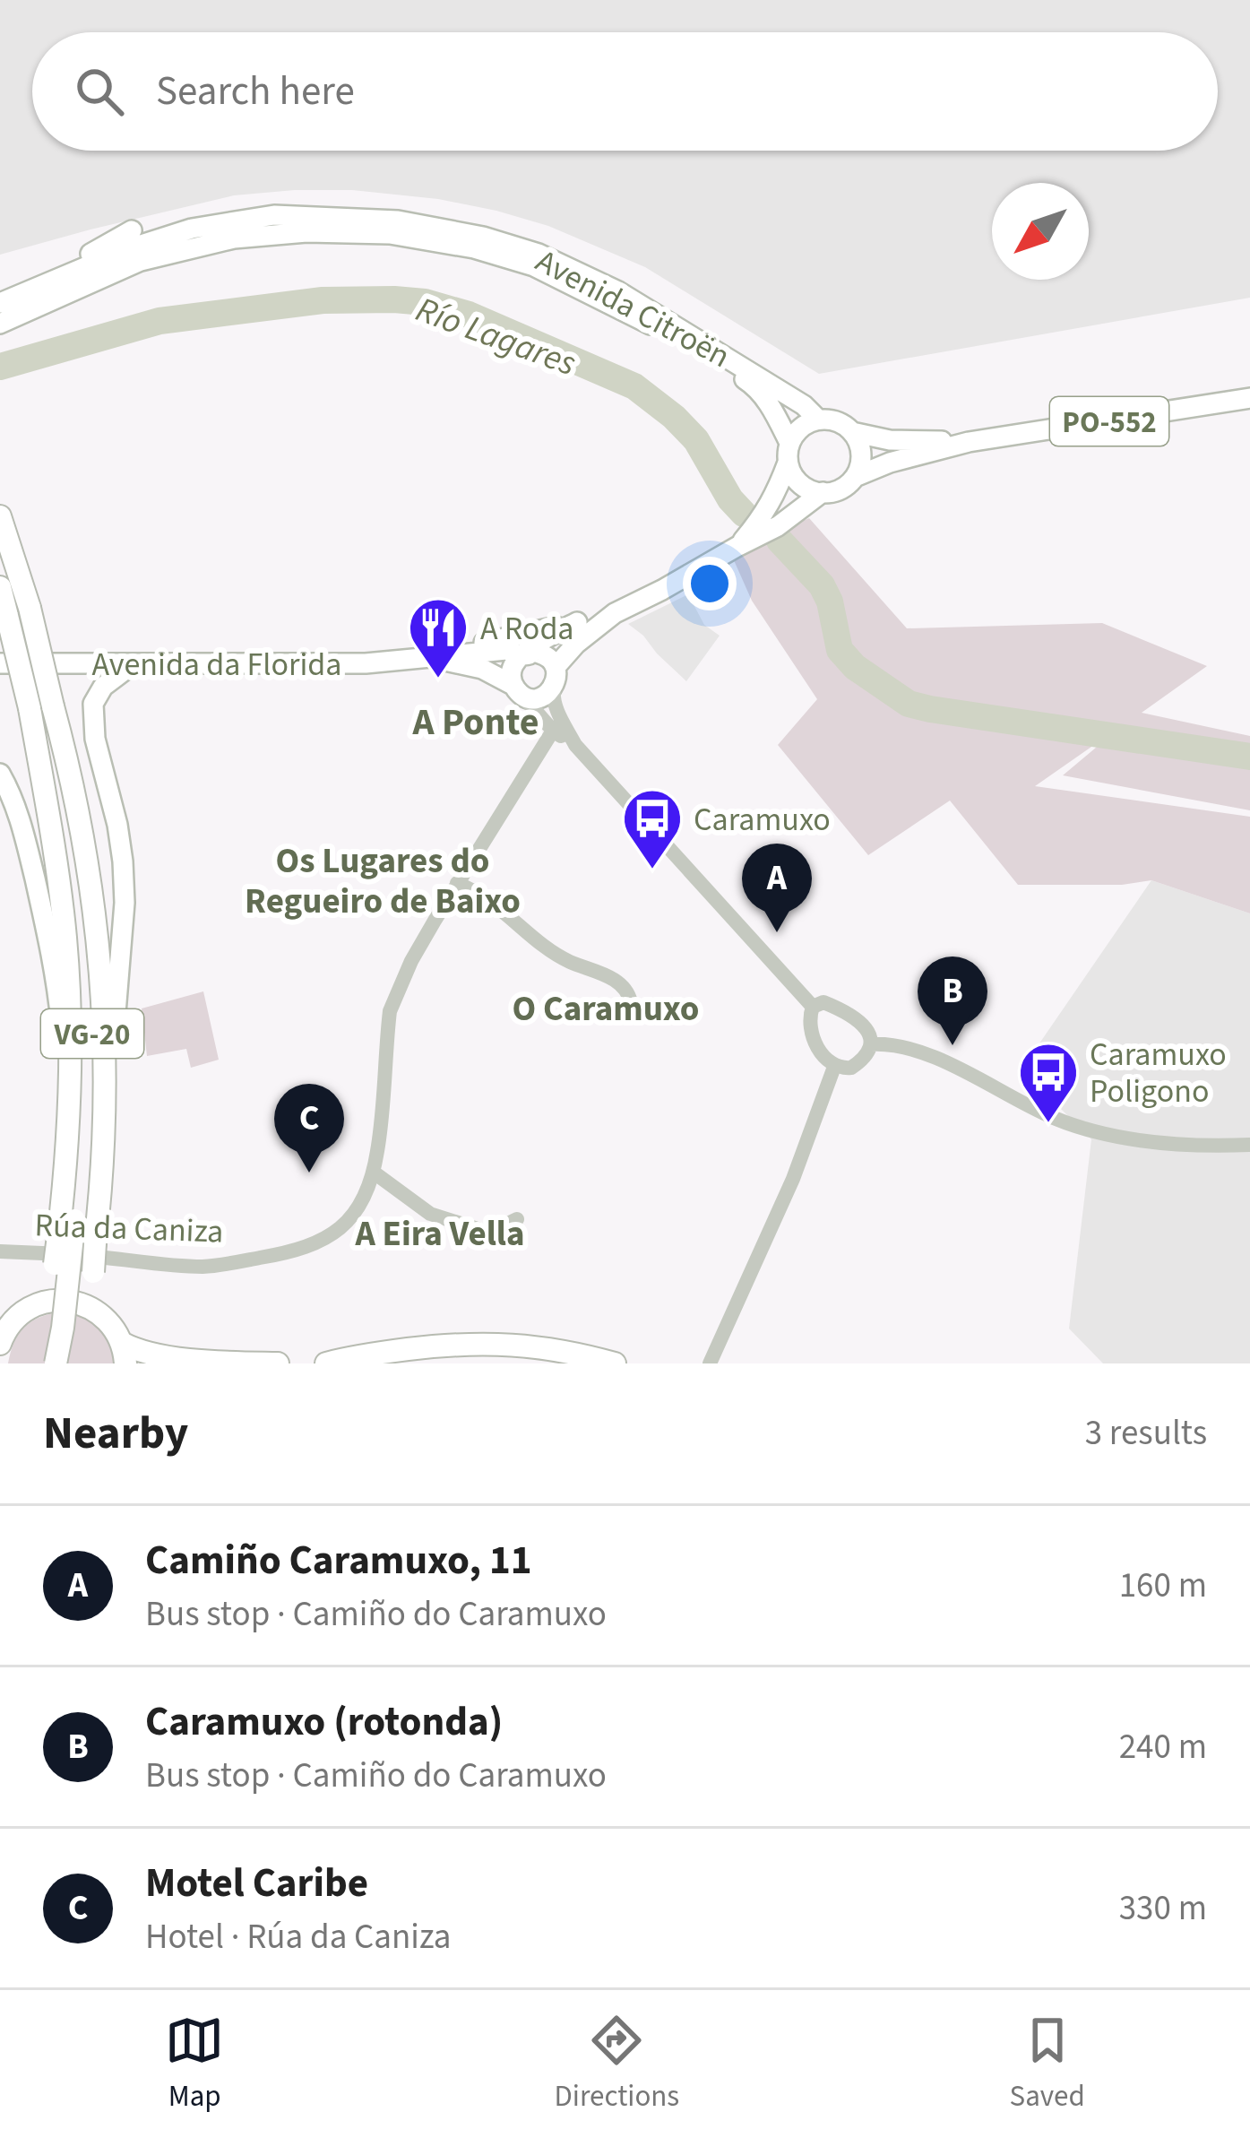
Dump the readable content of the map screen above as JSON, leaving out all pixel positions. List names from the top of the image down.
{
  "streets": {
    "highway": ["VG-20"],
    "main road": ["Avenida Citroën", "PO-552", "Avenida da Florida"],
    "street": ["Rúa da Caniza"]
  },
  "crossings": [
    ["Avenida Citroën", "Avenida da Florida"]
  ],
  "districts": [
    "A Ponte",
    "Os Lugares do Regueiro de Baixo",
    "O Caramuxo",
    "A Eira Vella"
  ],
  "water": ["Río Lagares"],
  "places": {
    "restaurant": ["A Roda"],
    "bus stop": ["Caramuxo", "Caramuxo Poligono"]
  },
  "north": "bottom left",
  "page": {
    "search": "Search here",
    "pins": ["A", "B", "C"],
    "heading": ["Nearby", "3 results"],
    "list": [
      {
        "mark": "A",
        "name": "Camiño Caramuxo, 11",
        "note": "Bus stop · Camiño do Caramuxo",
        "value": "160 m"
      },
      {
        "mark": "B",
        "name": "Caramuxo (rotonda)",
        "note": "Bus stop · Camiño do Caramuxo",
        "value": "240 m"
      },
      {
        "mark": "C",
        "name": "Motel Caribe",
        "note": "Hotel · Rúa da Caniza",
        "value": "330 m"
      }
    ],
    "nav": ["Map", "Directions", "Saved"]
  }
}
